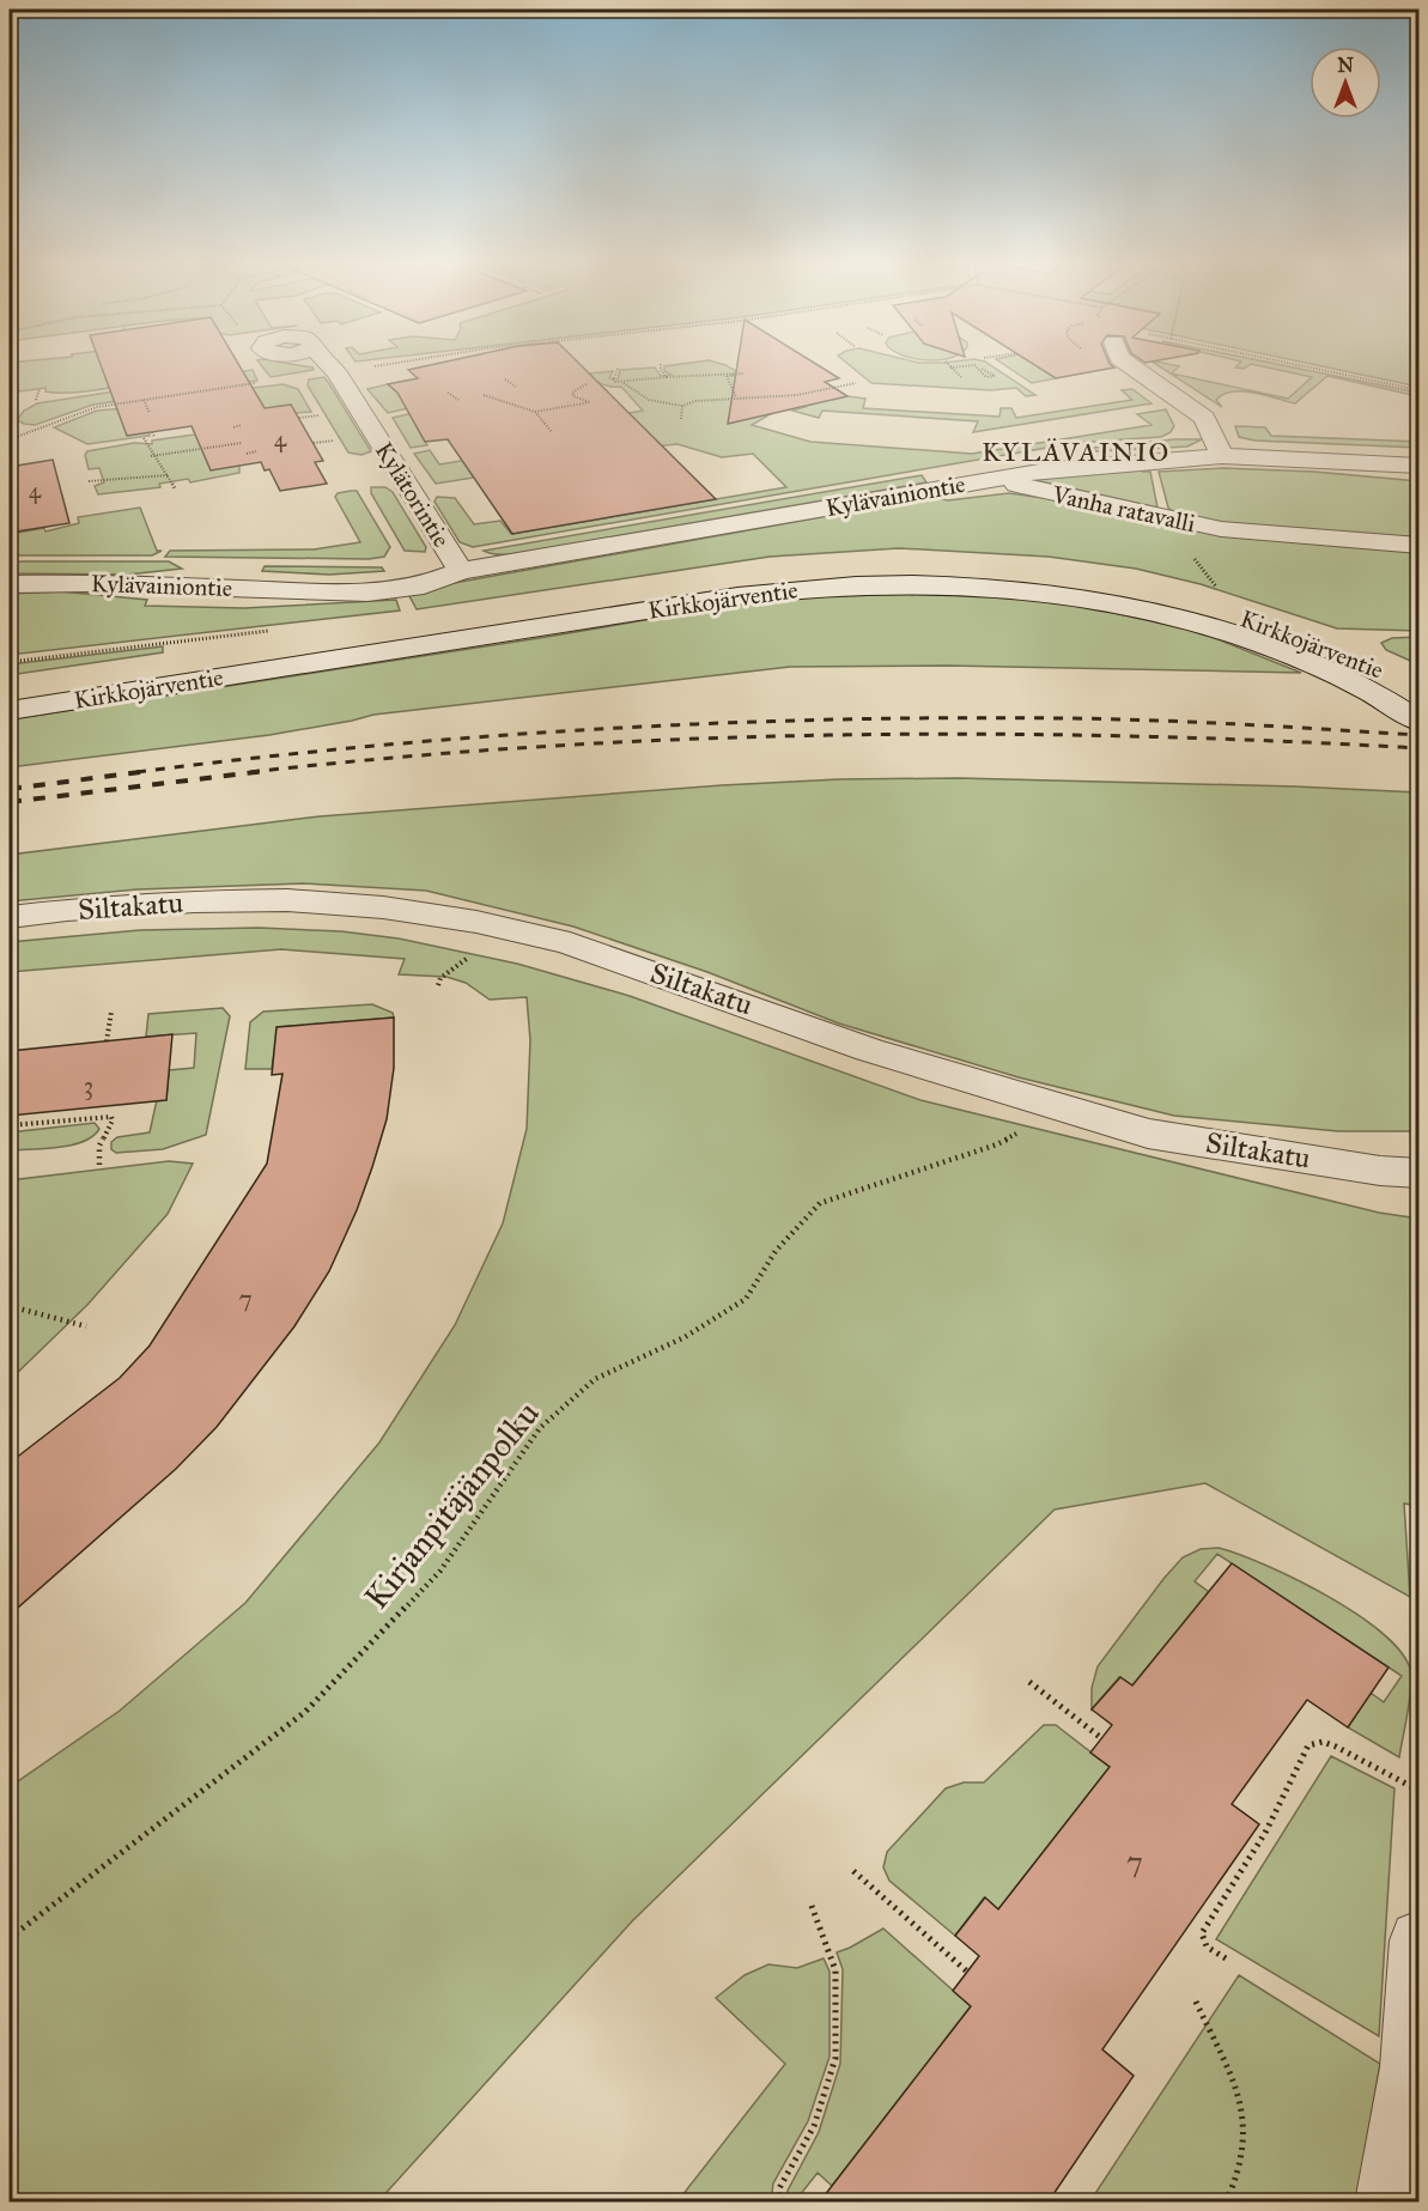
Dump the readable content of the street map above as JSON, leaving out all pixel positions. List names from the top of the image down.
{
  "streets": {
    "street": [
      "Kylätorintie",
      "Kylävainiontie",
      "Vanha ratavalli",
      "Kirkkojärventie",
      "Siltakatu"
    ],
    "path": ["Kirjanpitäjänpolku"]
  },
  "crossings": [
    ["Kylätorintie", "Kylävainiontie"],
    ["Kylävainiontie", "Vanha ratavalli"]
  ],
  "districts": ["KYLÄVAINIO"],
  "house_numbers": [
    "4",
    "4",
    "3",
    "7",
    "7"
  ],
  "north": "top"
}
